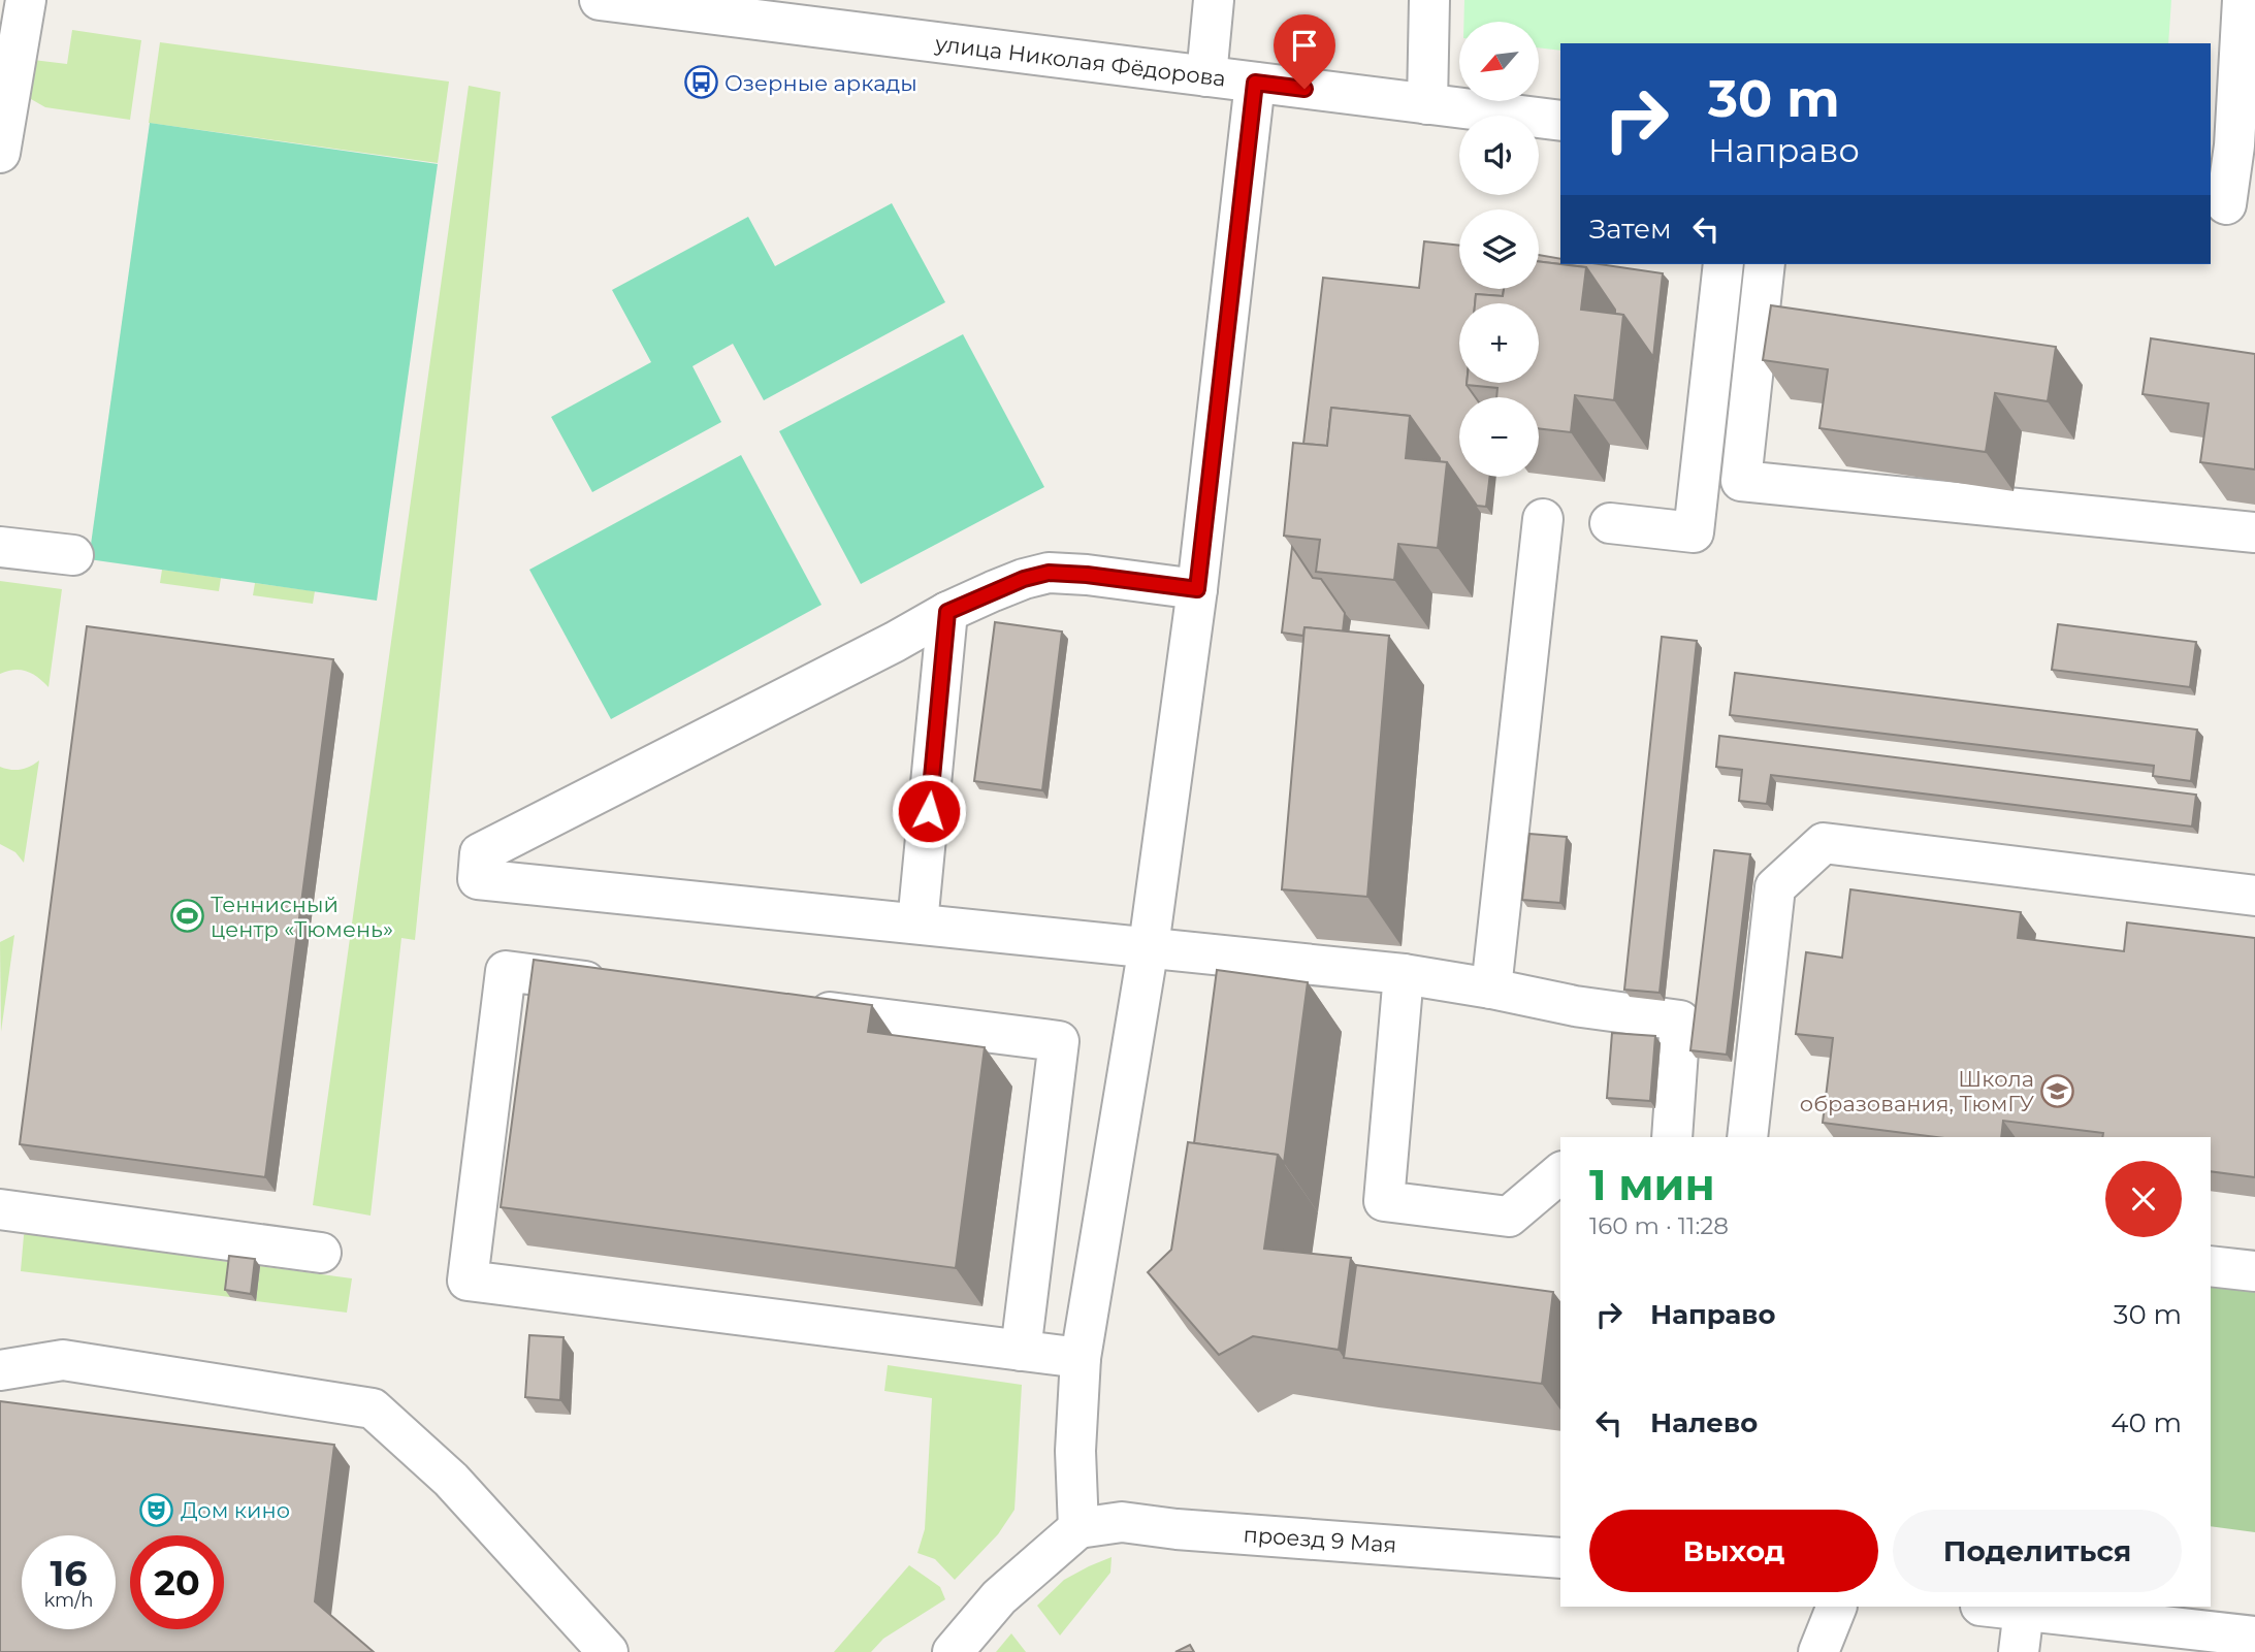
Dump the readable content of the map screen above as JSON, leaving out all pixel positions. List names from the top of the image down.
{
  "streets": {
    "street": ["улица Николая Фёдорова", "проезд 9 Мая"]
  },
  "places": {
    "bus stop": ["Озерные аркады"],
    "sports": ["Теннисный центр «Тюмень»"],
    "school or university": ["Школа образования, ТюмГУ"],
    "theatre": ["Дом кино"]
  },
  "north": "bottom left",
  "page": {
    "map_buttons": ["+", "−"],
    "turn": ["30 m", "Направо"],
    "then": "Затем",
    "heading": ["1 мин", "160 m · 11:28"],
    "list": [
      {
        "name": "Направо",
        "value": "30 m"
      },
      {
        "name": "Налево",
        "value": "40 m"
      }
    ],
    "buttons": ["Выход", "Поделиться"],
    "speed": "16 km/h",
    "limit": "20"
  }
}
